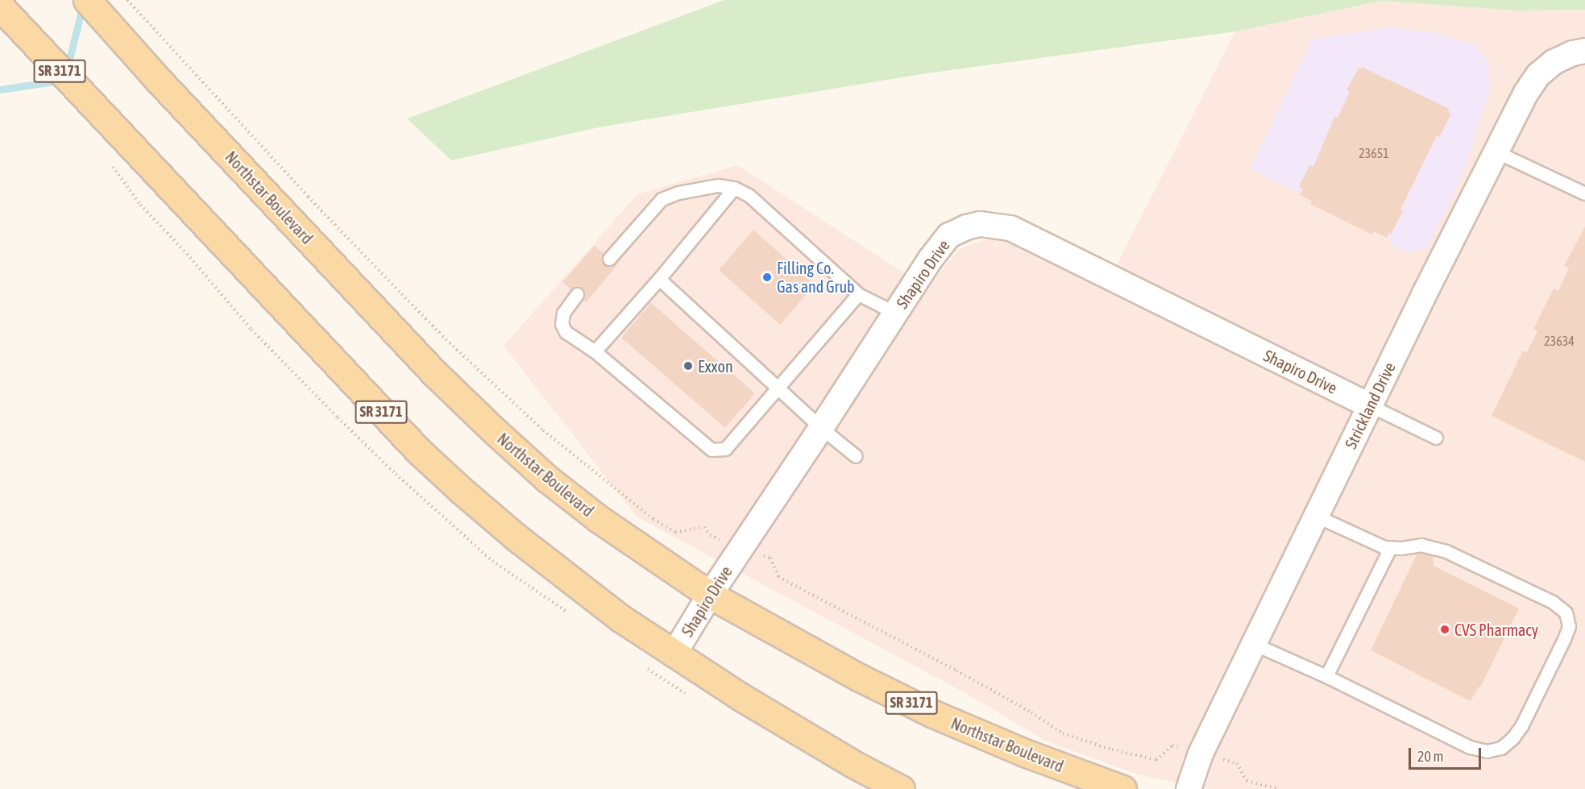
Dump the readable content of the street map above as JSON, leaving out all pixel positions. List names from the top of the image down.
{
  "streets": {
    "main road": ["SR 3171", "Northstar Boulevard"],
    "street": ["Shapiro Drive", "Strickland Drive"]
  },
  "crossings": [
    ["SR 3171", "Shapiro Drive"],
    ["Northstar Boulevard", "Shapiro Drive"],
    ["Shapiro Drive", "Strickland Drive"]
  ],
  "places": ["Filling Co. Gas and Grub", "Exxon", "CVS Pharmacy"],
  "house_numbers": ["23651", "23634"],
  "scale_bar": "20 m"
}
